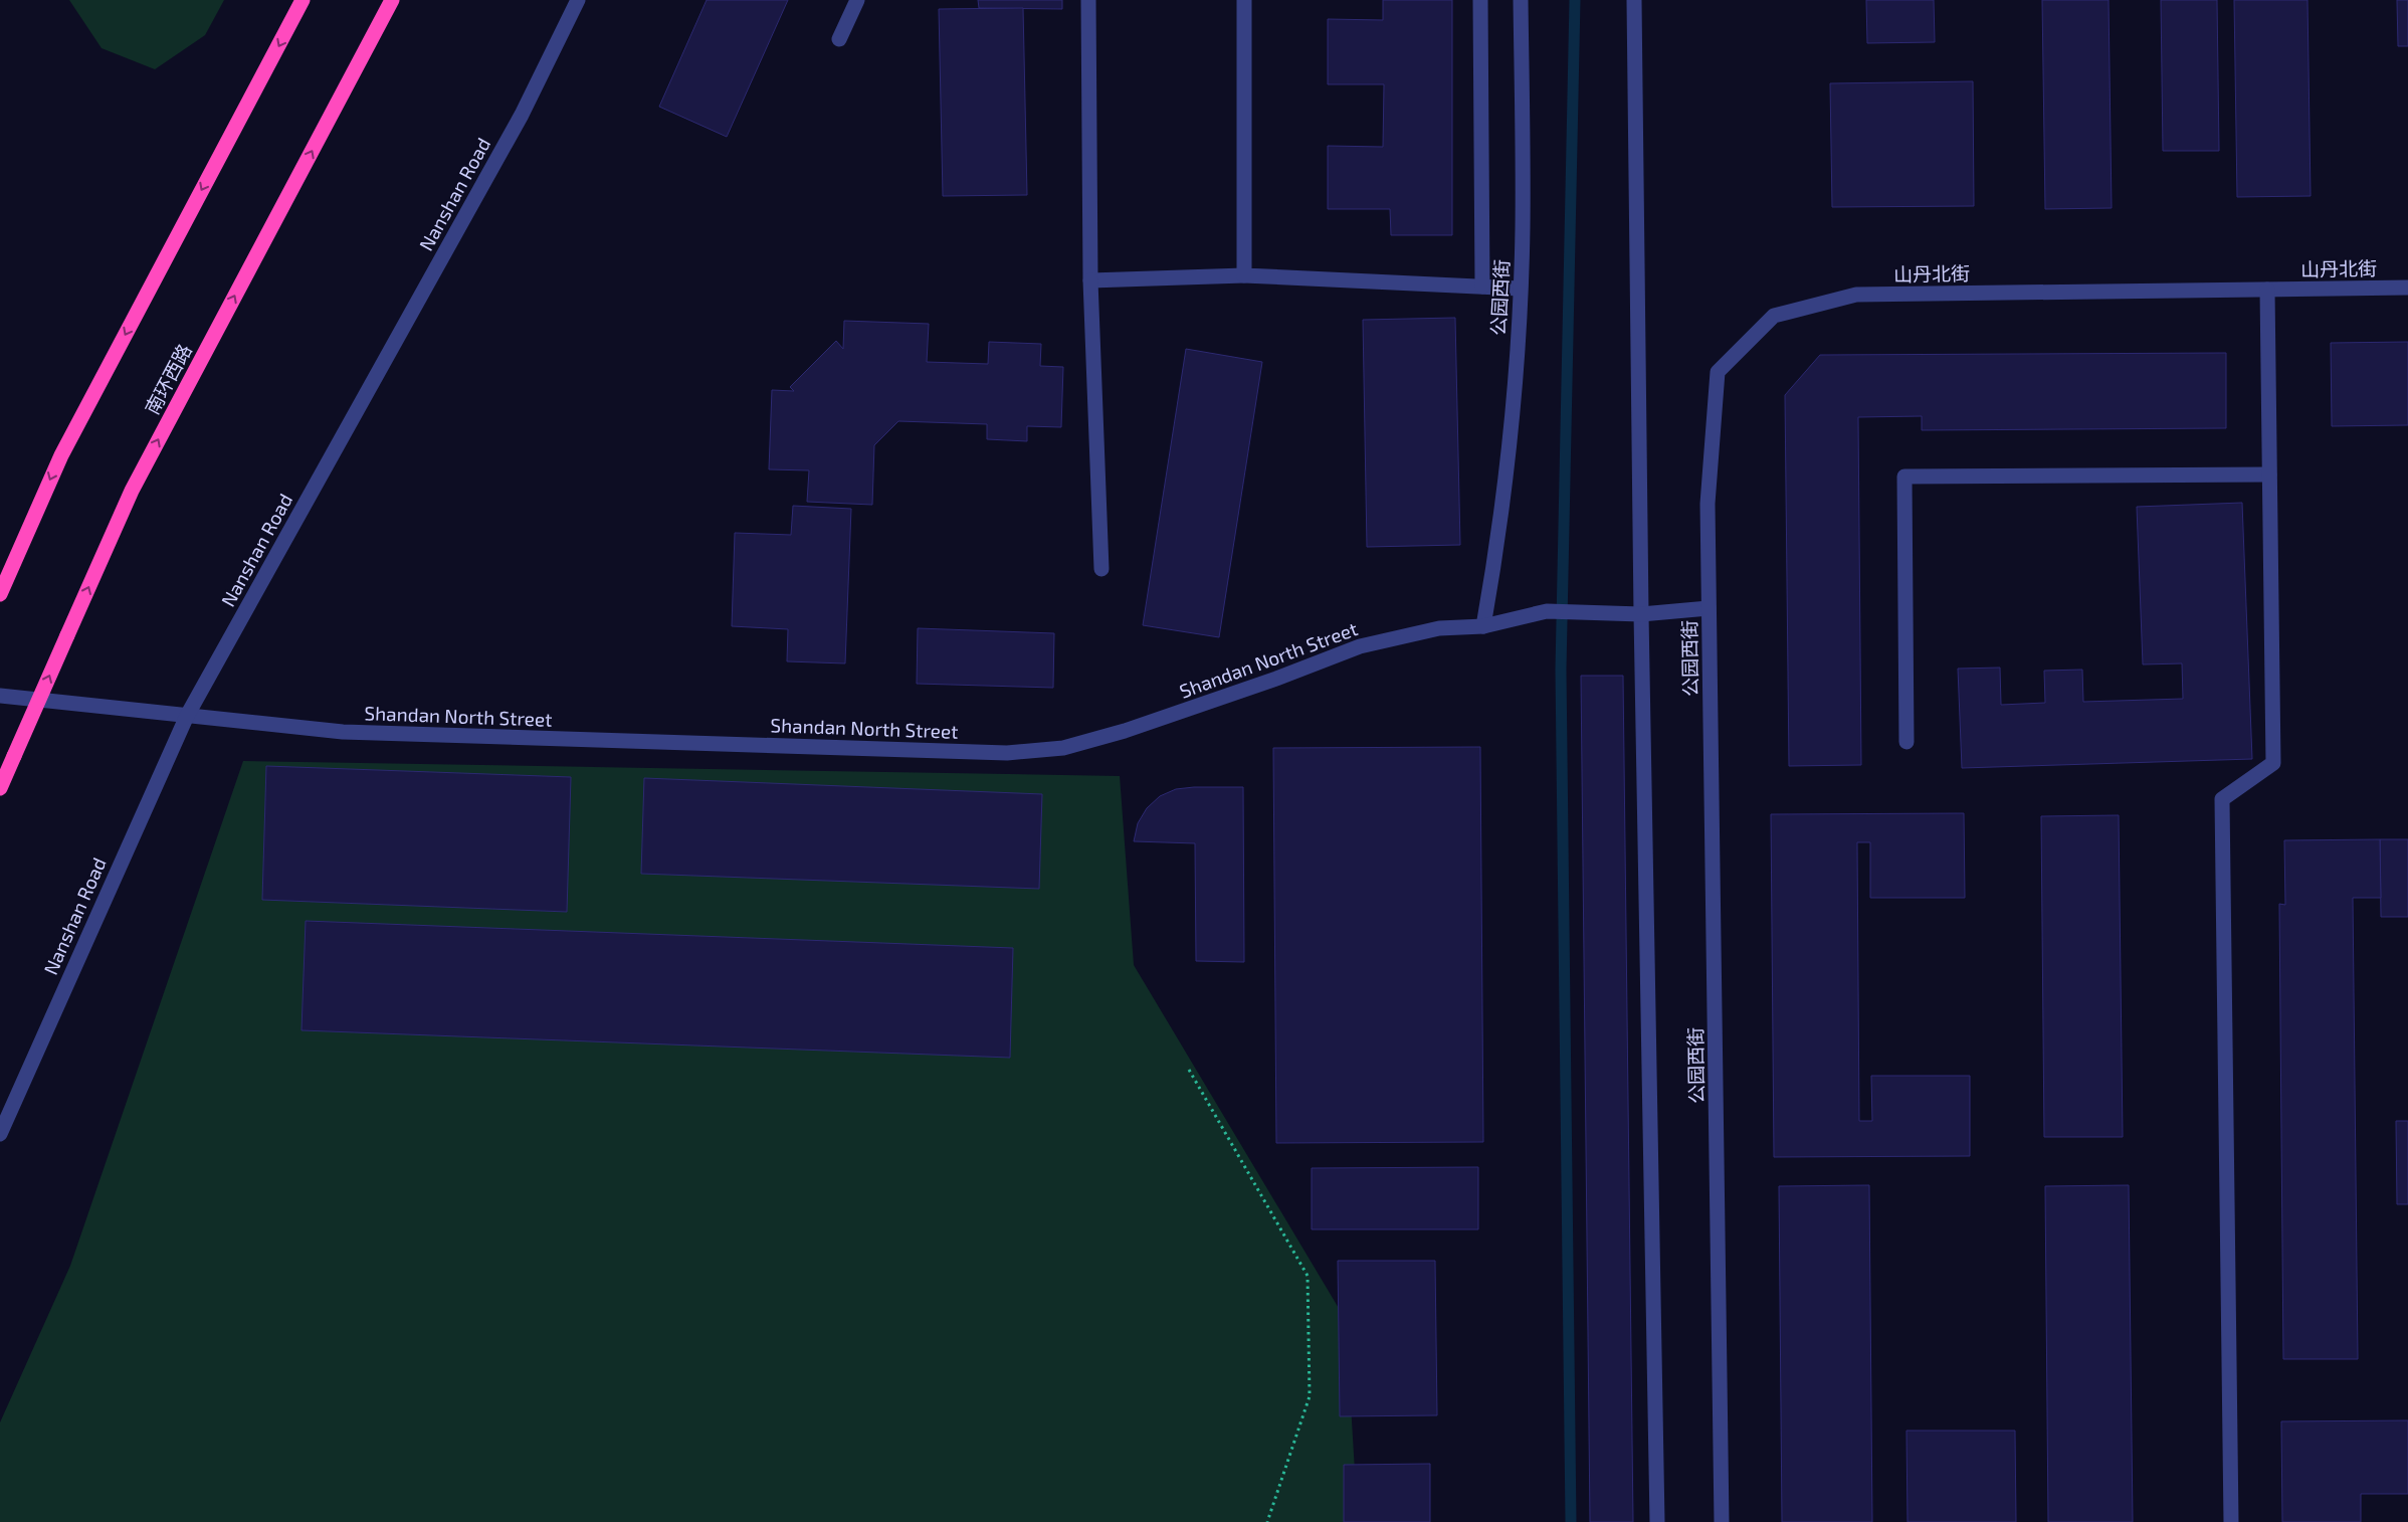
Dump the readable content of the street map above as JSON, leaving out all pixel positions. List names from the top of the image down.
{
  "streets": {
    "highway": ["南环西路"],
    "street": [
      "Nanshan Road",
      "山丹北街",
      "公园西街",
      "Shandan North Street"
    ]
  },
  "crossings": [
    ["Nanshan Road", "Shandan North Street"],
    ["山丹北街", "公园西街"],
    ["山丹北街", "Shandan North Street"],
    ["公园西街", "Shandan North Street"]
  ]
}
